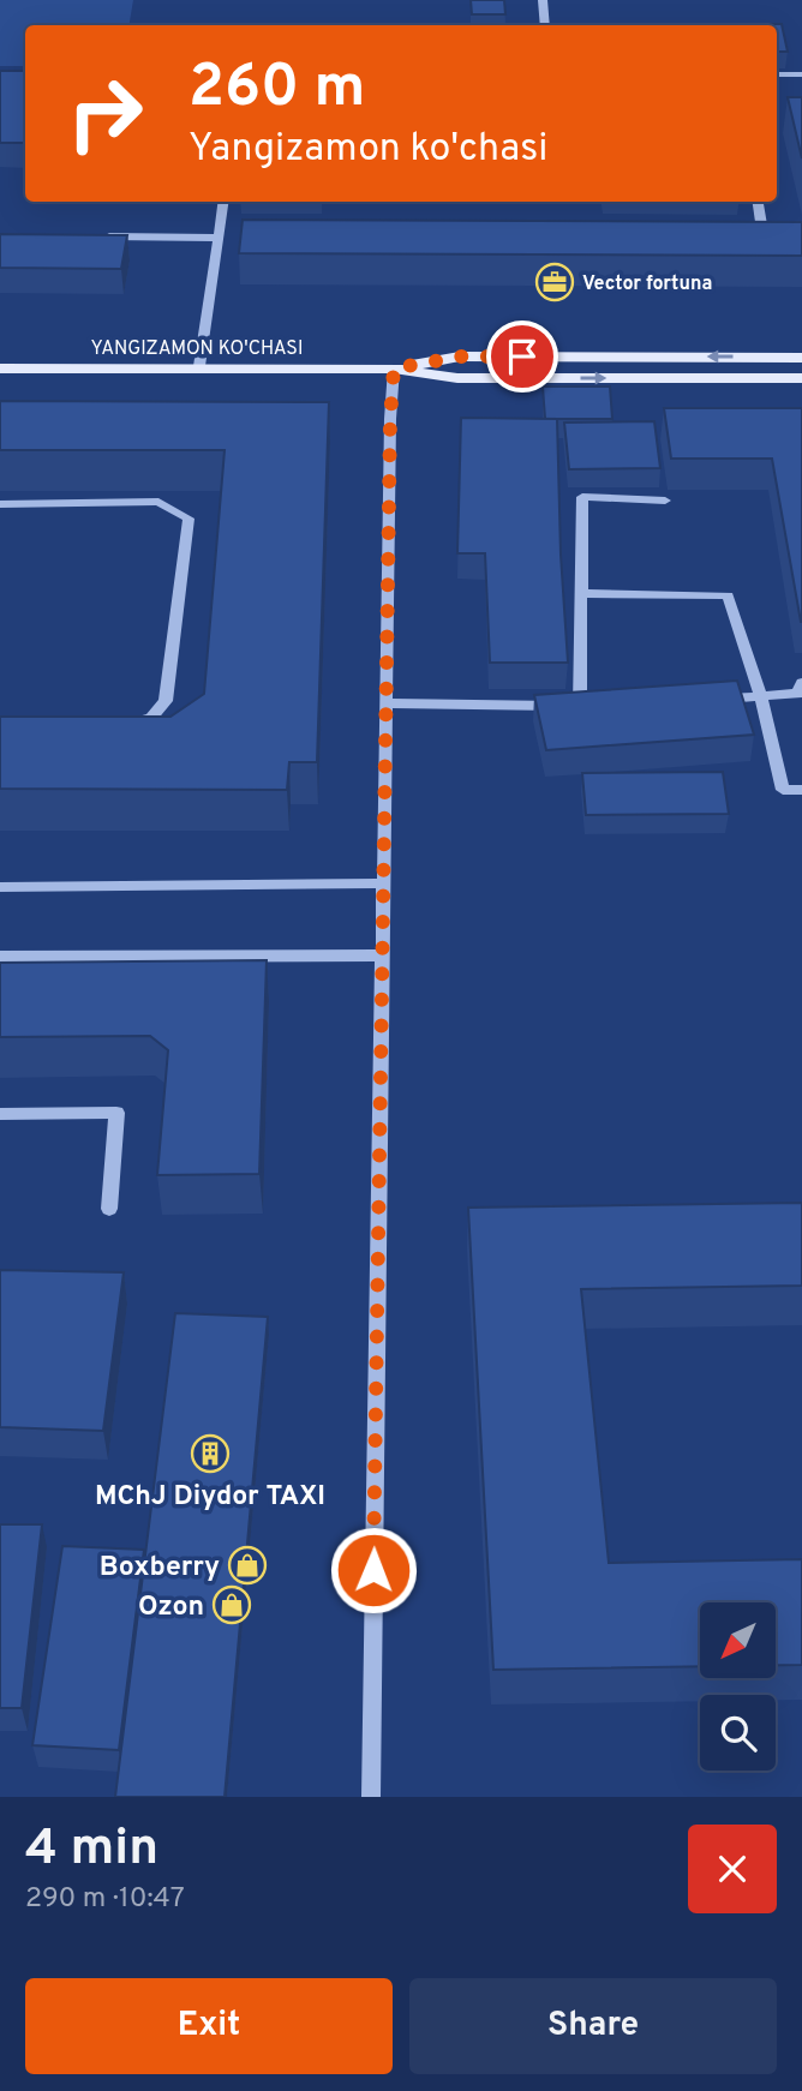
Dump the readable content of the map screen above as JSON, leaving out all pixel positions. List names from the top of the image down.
{
  "streets": {
    "main road": ["YANGIZAMON KO'CHASI"]
  },
  "places": {
    "office": ["Vector fortuna"],
    "building": ["MChJ Diydor TAXI"],
    "shop": ["Boxberry", "Ozon"]
  },
  "north": "bottom left",
  "page": {
    "turn": ["260 m", "Yangizamon ko'chasi"],
    "heading": ["4 min", "290 m · 10:47"],
    "buttons": ["Exit", "Share"]
  }
}
